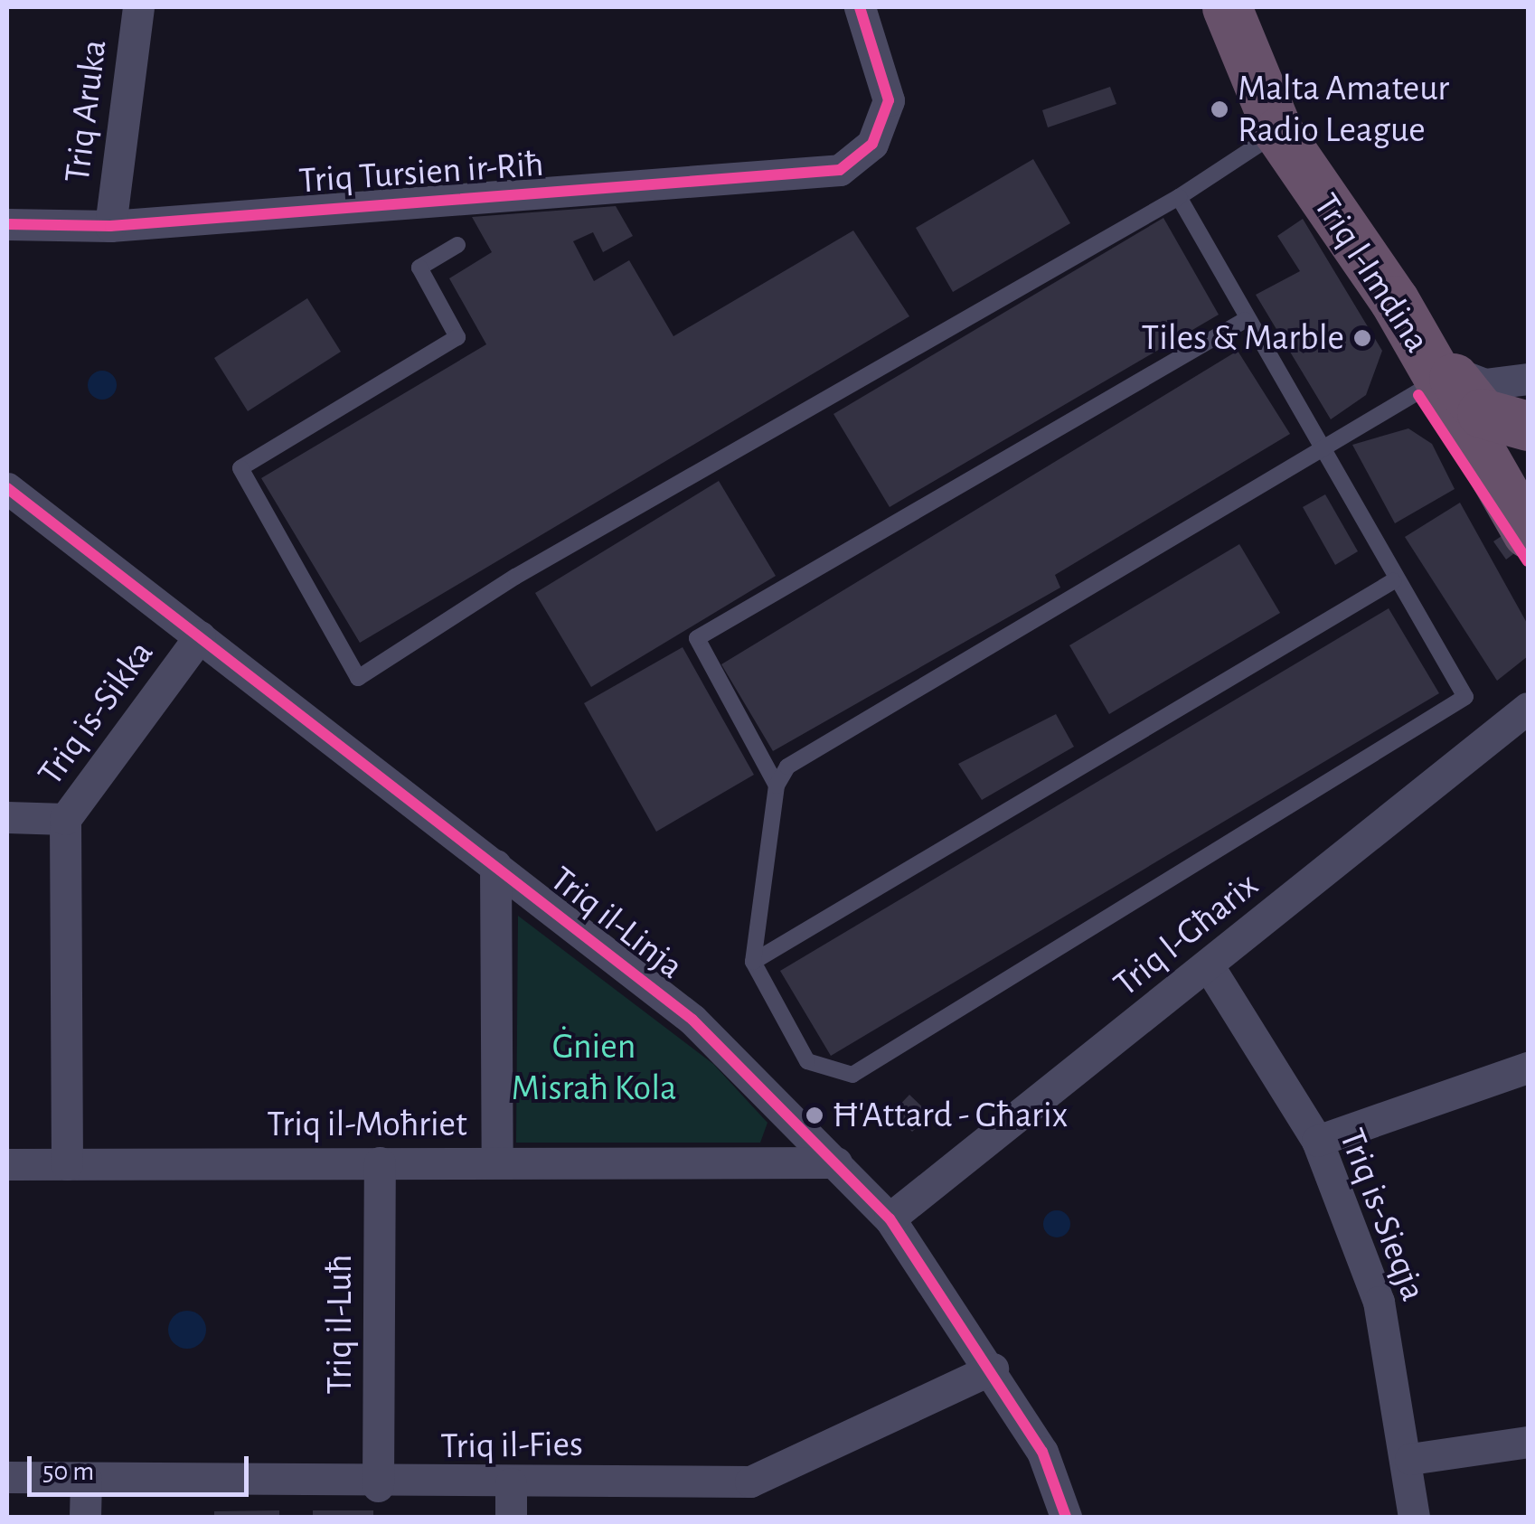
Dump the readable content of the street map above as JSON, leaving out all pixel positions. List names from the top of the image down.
{
  "streets": {
    "highway": ["Triq l-Imdina"],
    "street": [
      "Triq Aruka",
      "Triq Tursien ir-Riħ",
      "Triq is-Sikka",
      "Triq il-Linja",
      "Triq l-Għarix",
      "Triq il-Moħriet",
      "Triq is-Sieqja",
      "Triq il-Luħ",
      "Triq il-Fies"
    ]
  },
  "crossings": [
    ["Triq Aruka", "Triq Tursien ir-Riħ"],
    ["Triq is-Sikka", "Triq il-Linja"],
    ["Triq is-Sikka", "Triq il-Moħriet"],
    ["Triq il-Linja", "Triq l-Għarix"],
    ["Triq il-Linja", "Triq il-Moħriet"],
    ["Triq il-Linja", "Triq il-Fies"],
    ["Triq l-Għarix", "Triq is-Sieqja"],
    ["Triq il-Moħriet", "Triq il-Luħ"],
    ["Triq il-Luħ", "Triq il-Fies"]
  ],
  "parks": ["Ġnien Misraħ Kola"],
  "places": ["Malta Amateur Radio League", "Tiles & Marble", "Ħ'Attard - Għarix"],
  "scale_bar": "50 m"
}
